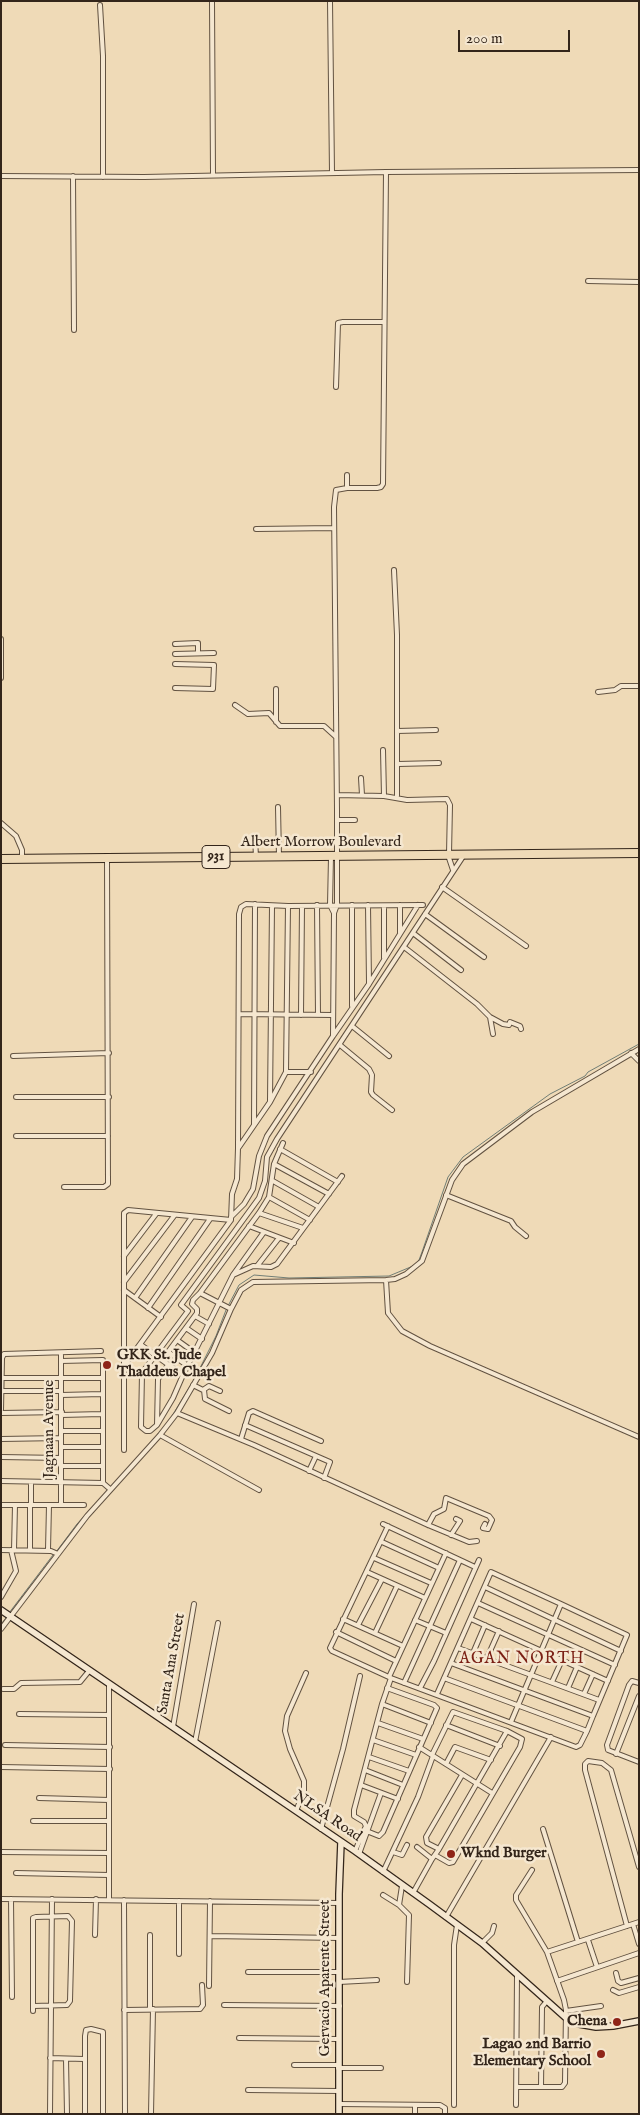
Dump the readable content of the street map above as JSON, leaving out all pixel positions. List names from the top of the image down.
{
  "streets": {
    "highway": ["Albert Morrow Boulevard", "931"],
    "main road": ["NLSA Road", "Gervacio Aparente Street"],
    "street": ["Jagnaan Avenue", "Santa Ana Street"]
  },
  "crossings": [
    ["Santa Ana Street", "NLSA Road"],
    ["NLSA Road", "Gervacio Aparente Street"]
  ],
  "districts": ["AGAN NORTH"],
  "places": [
    "GKK St. Jude Thaddeus Chapel",
    "Wknd Burger",
    "Chena",
    "Lagao 2nd Barrio Elementary School"
  ],
  "scale_bar": "200 m"
}
